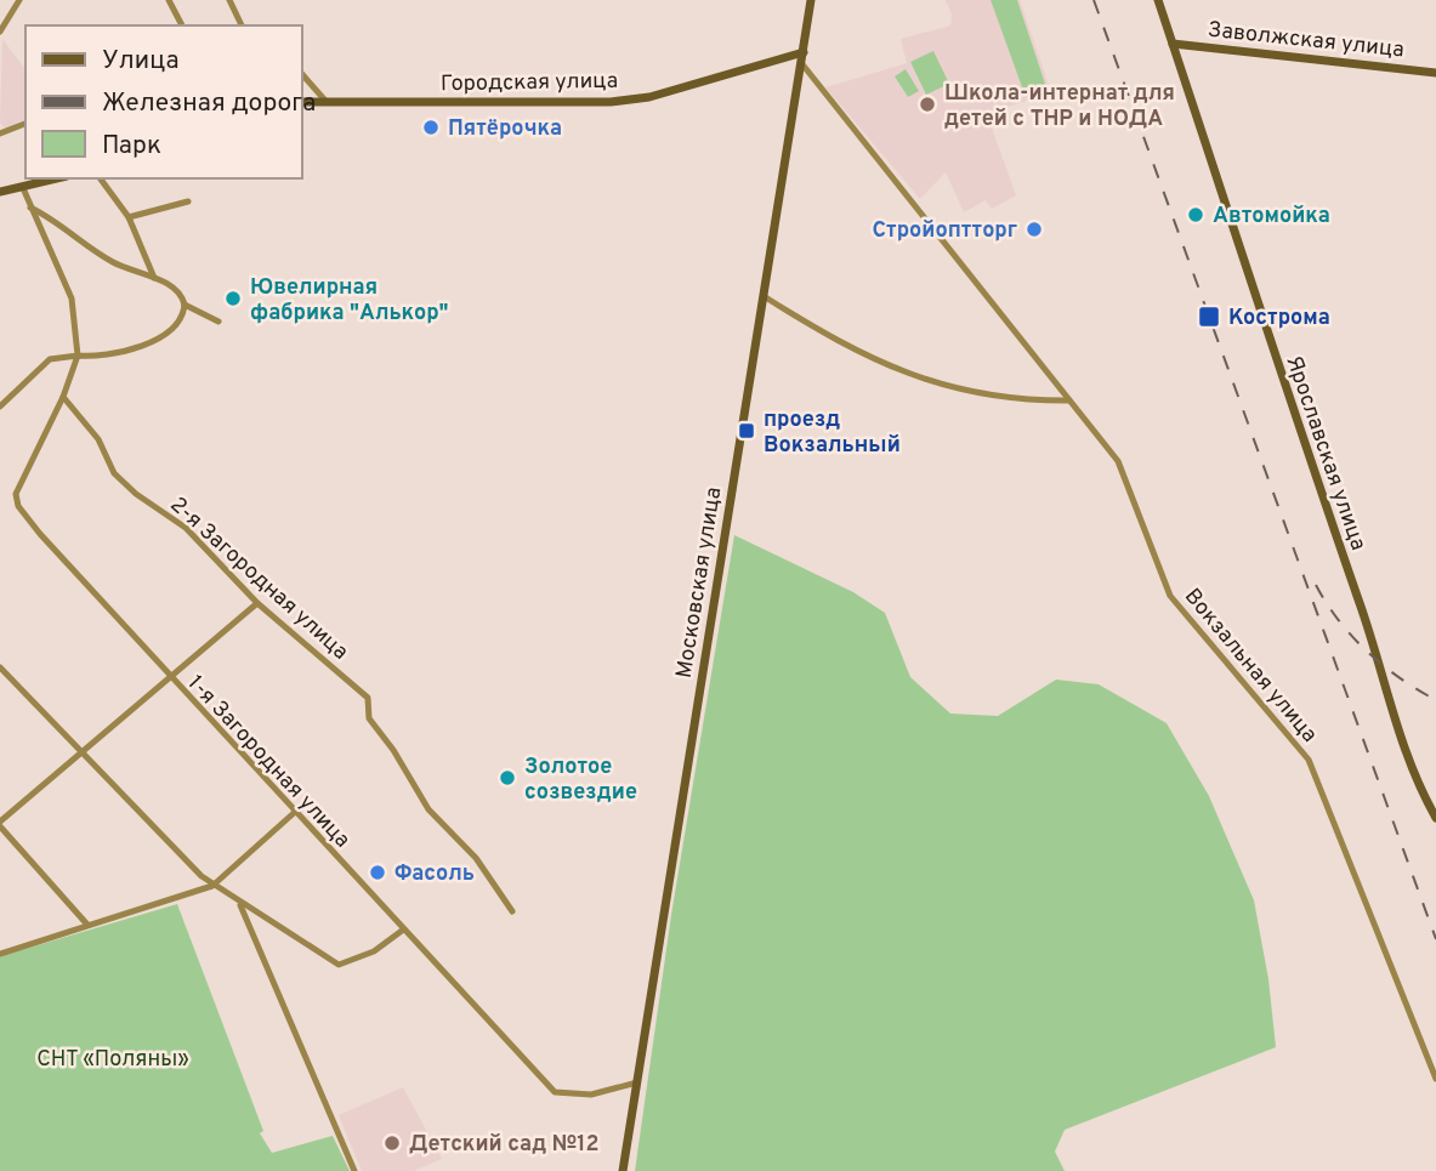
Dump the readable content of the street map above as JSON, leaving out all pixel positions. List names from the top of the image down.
{
  "streets": {
    "main road": [
      "Заволжская улица",
      "Городская улица",
      "Ярославская улица",
      "Московская улица"
    ],
    "street": ["2-я Загородная улица", "Вокзальная улица", "1-я Загородная улица"]
  },
  "crossings": [
    ["Заволжская улица", "Ярославская улица"],
    ["Городская улица", "Московская улица"],
    ["2-я Загородная улица", "1-я Загородная улица"],
    ["Московская улица", "Вокзальная улица"],
    ["Московская улица", "1-я Загородная улица"]
  ],
  "parks": ["СНТ «Поляны»"],
  "places": {
    "other": [
      "Школа-интернат для детей с ТНР и НОДА",
      "Пятёрочка",
      "Автомойка",
      "Стройоптторг",
      "Ювелирная фабрика \"Алькор\"",
      "Золотое созвездие",
      "Фасоль",
      "Детский сад №12"
    ],
    "transit": ["Кострома", "проезд Вокзальный"]
  },
  "legend": ["Улица", "Железная дорога", "Парк"]
}
